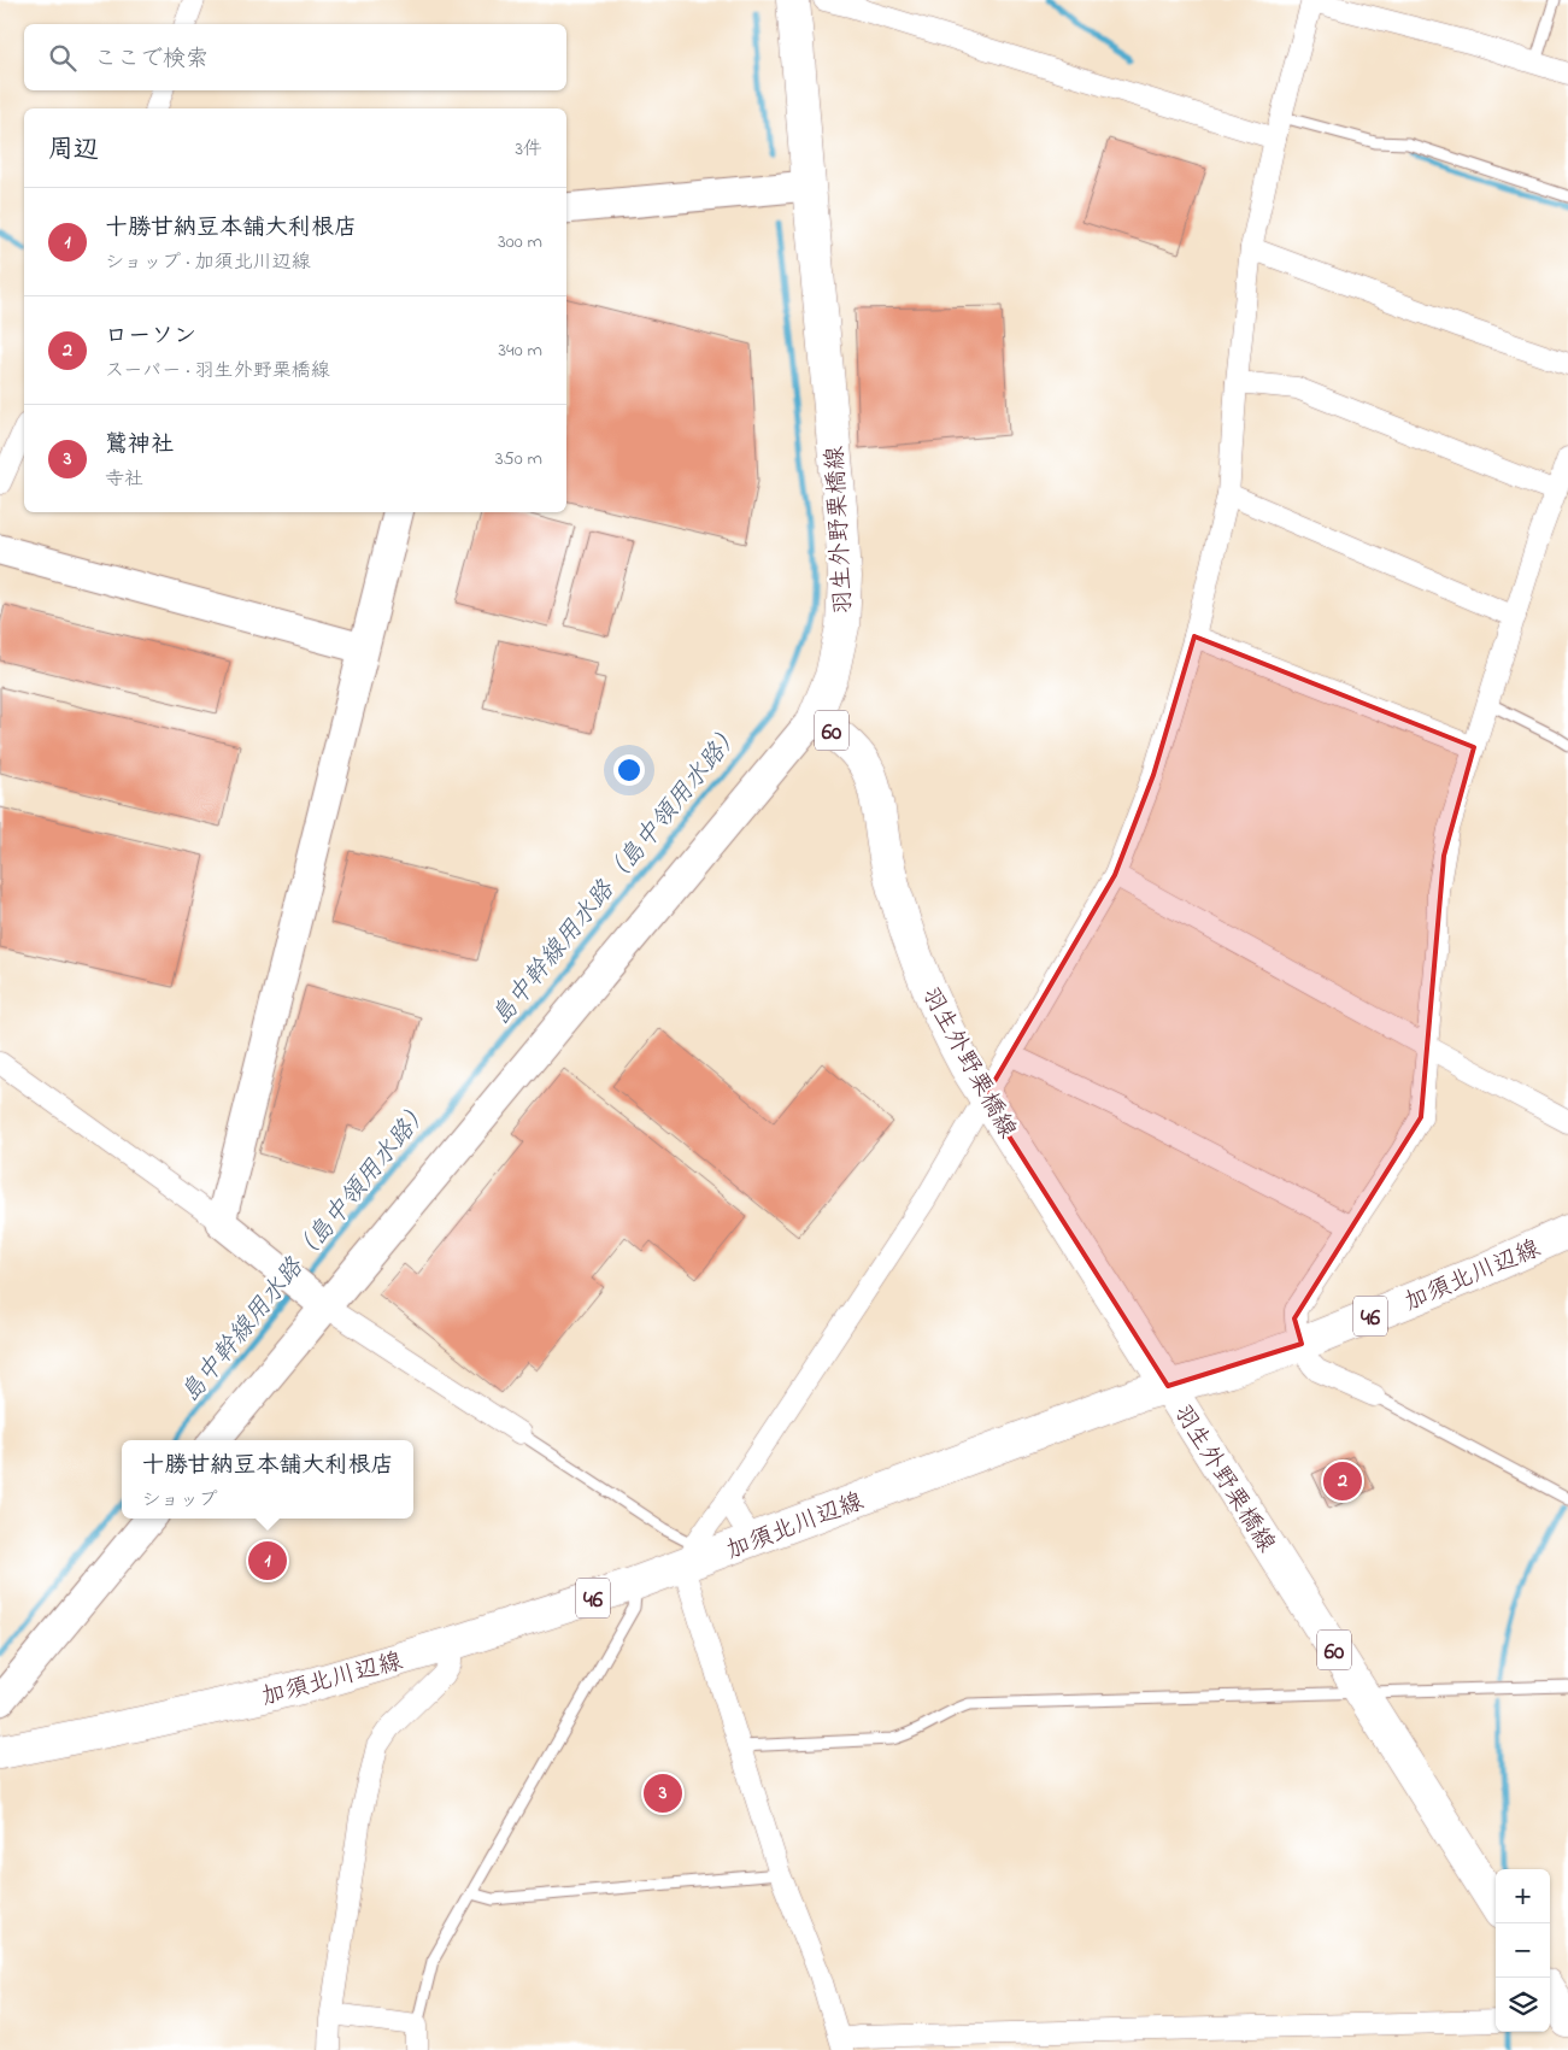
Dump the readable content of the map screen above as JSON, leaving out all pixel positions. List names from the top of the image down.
{
  "streets": {
    "main road": [
      "羽生外野栗橋線",
      "60",
      "加須北川辺線",
      "46"
    ]
  },
  "crossings": [
    ["羽生外野栗橋線", "加須北川辺線"]
  ],
  "water": ["島中幹線用水路（島中領用水路）"],
  "page": {
    "search": "ここで検索",
    "heading": ["周辺", "3件"],
    "list": [
      {
        "mark": "1",
        "name": "十勝甘納豆本舗大利根店",
        "note": "ショップ · 加須北川辺線",
        "value": "300 m"
      },
      {
        "mark": "2",
        "name": "ローソン",
        "note": "スーパー · 羽生外野栗橋線",
        "value": "340 m"
      },
      {
        "mark": "3",
        "name": "鷲神社",
        "note": "寺社",
        "value": "350 m"
      }
    ],
    "popup": ["十勝甘納豆本舗大利根店", "ショップ"],
    "pins": ["2", "1", "3"],
    "map_buttons": ["+", "−"]
  }
}
